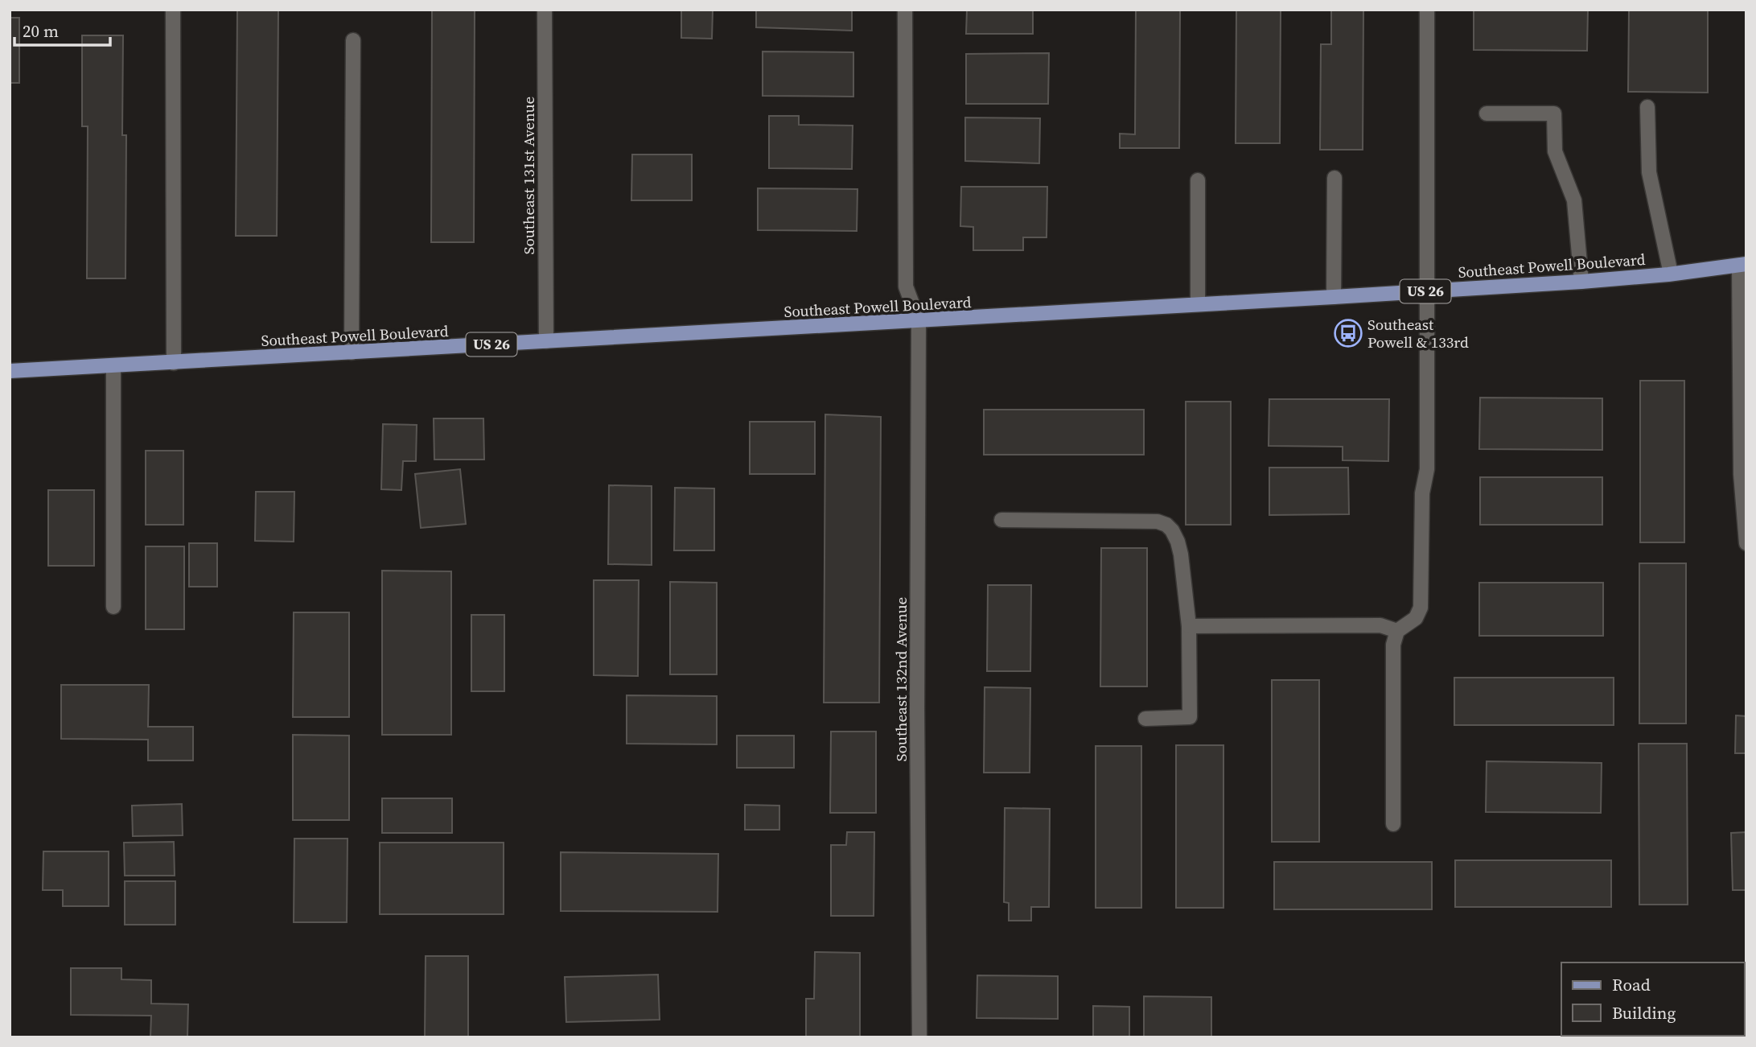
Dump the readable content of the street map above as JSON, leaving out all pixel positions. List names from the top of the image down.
{
  "streets": {
    "main road": ["Southeast Powell Boulevard", "US 26"],
    "street": ["Southeast 131st Avenue", "Southeast 132nd Avenue"]
  },
  "crossings": [
    ["Southeast 131st Avenue", "Southeast Powell Boulevard"],
    ["Southeast Powell Boulevard", "Southeast 132nd Avenue"]
  ],
  "places": {
    "bus stop": ["Southeast Powell & 133rd"]
  },
  "legend": ["Road", "Building"],
  "scale_bar": "20 m"
}
